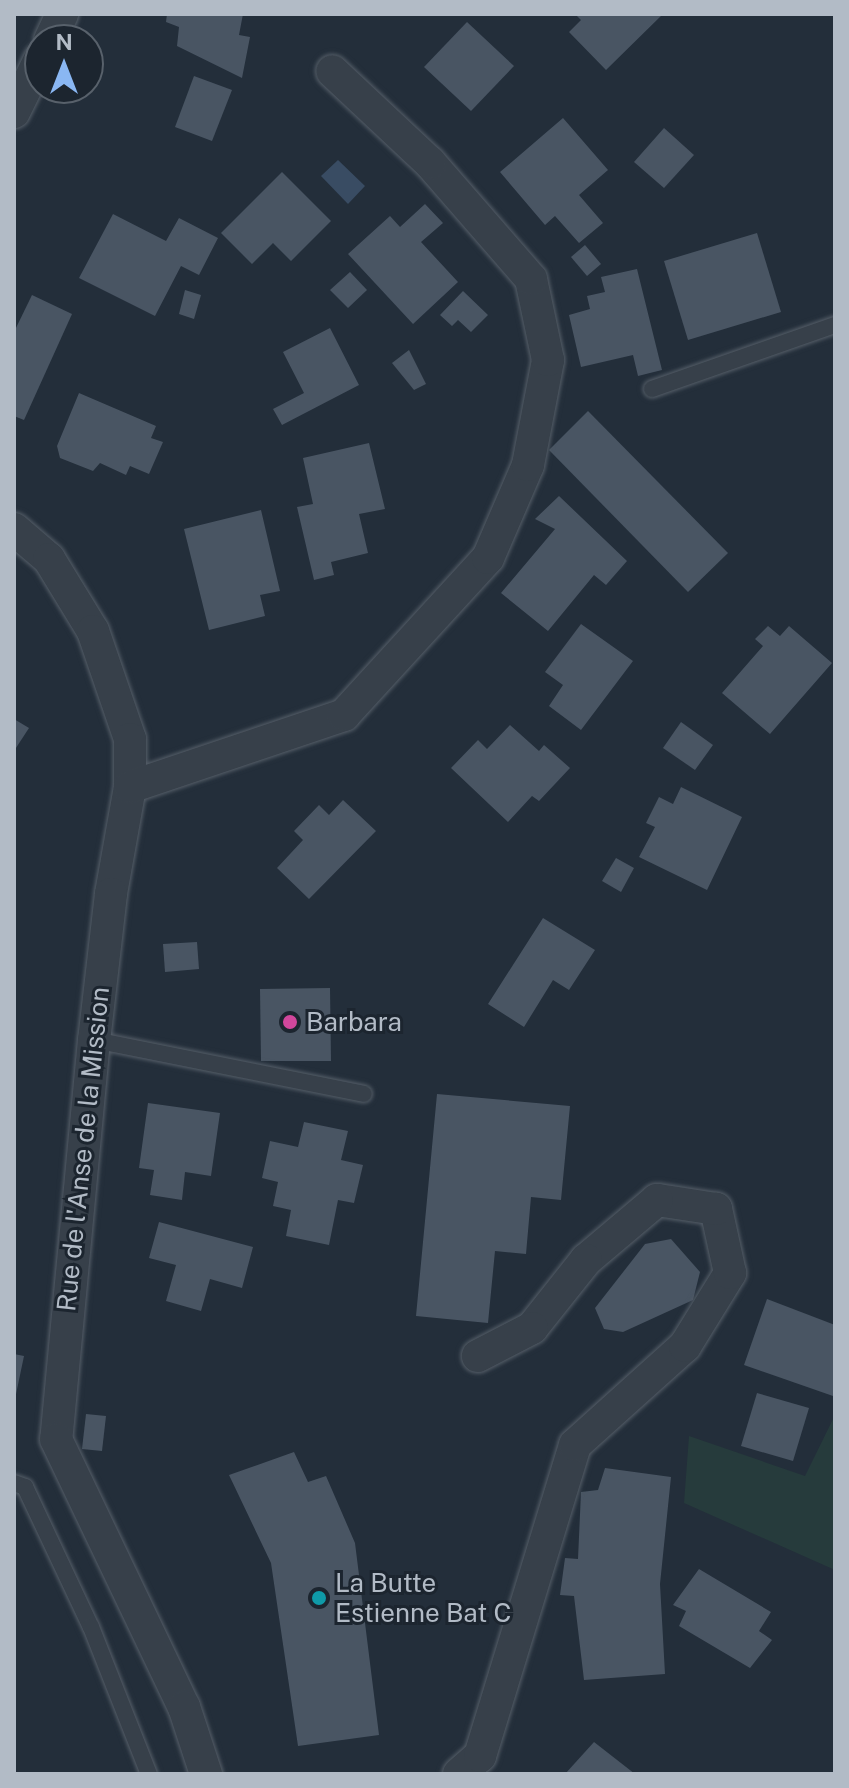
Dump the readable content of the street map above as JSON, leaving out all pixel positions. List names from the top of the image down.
{
  "streets": {
    "street": ["Rue de l'Anse de la Mission"]
  },
  "places": ["Barbara", "La Butte Estienne Bat C"],
  "north": "top"
}
